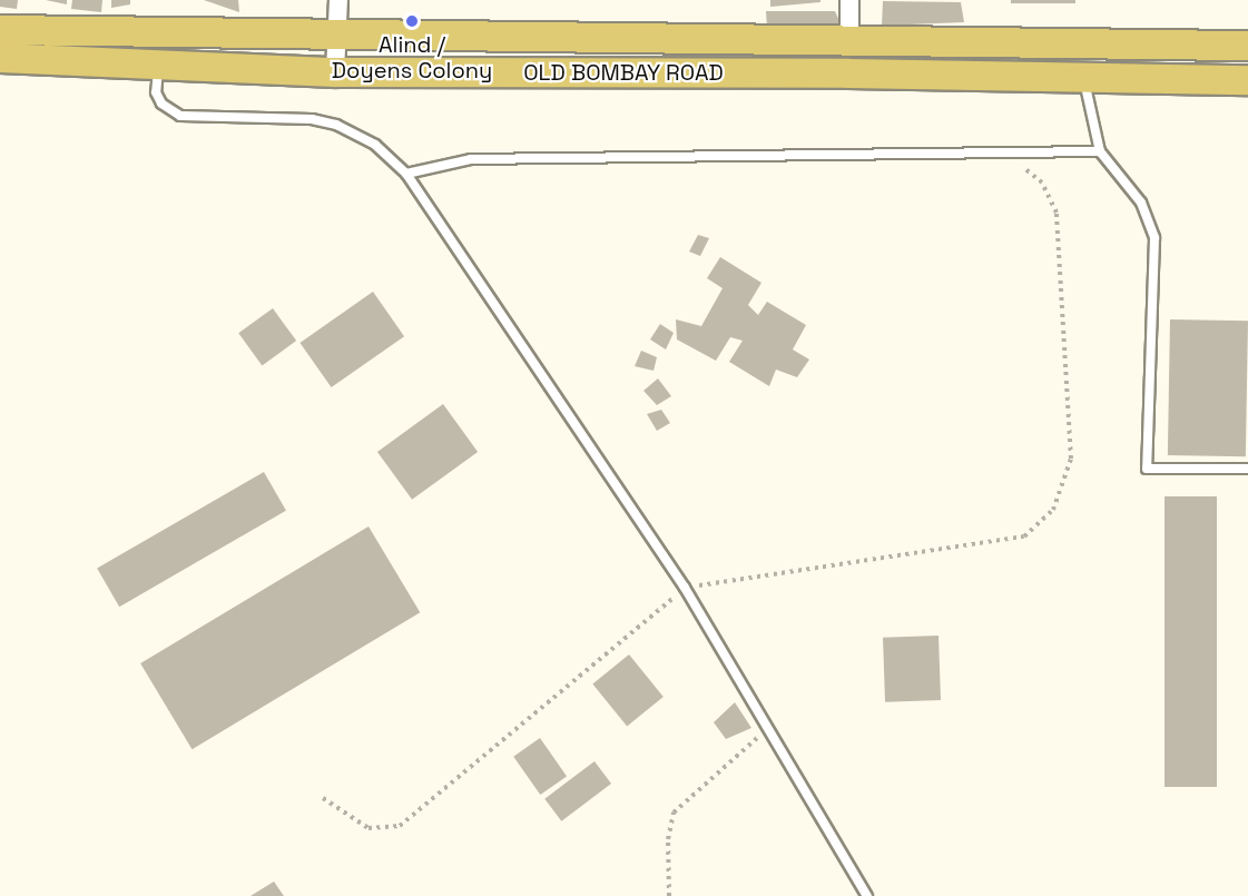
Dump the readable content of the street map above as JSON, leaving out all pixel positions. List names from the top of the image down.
{
  "streets": {
    "main road": ["OLD BOMBAY ROAD"]
  },
  "places": ["Alind / Doyens Colony"]
}
